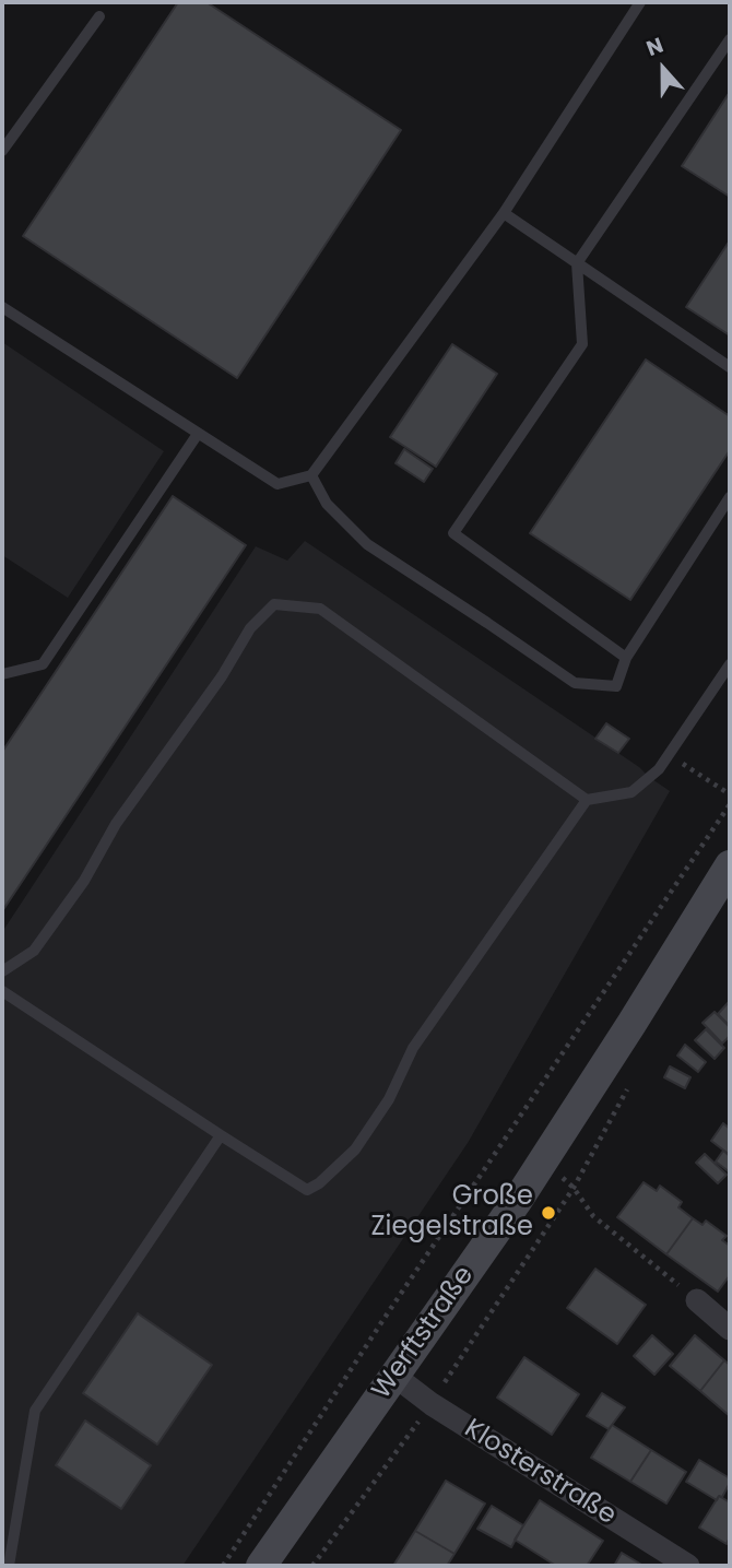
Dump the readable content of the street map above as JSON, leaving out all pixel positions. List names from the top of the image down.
{
  "streets": {
    "main road": ["Werftstraße"],
    "street": ["Klosterstraße"]
  },
  "crossings": [
    ["Werftstraße", "Klosterstraße"]
  ],
  "places": ["Große Ziegelstraße"],
  "north": "top"
}
